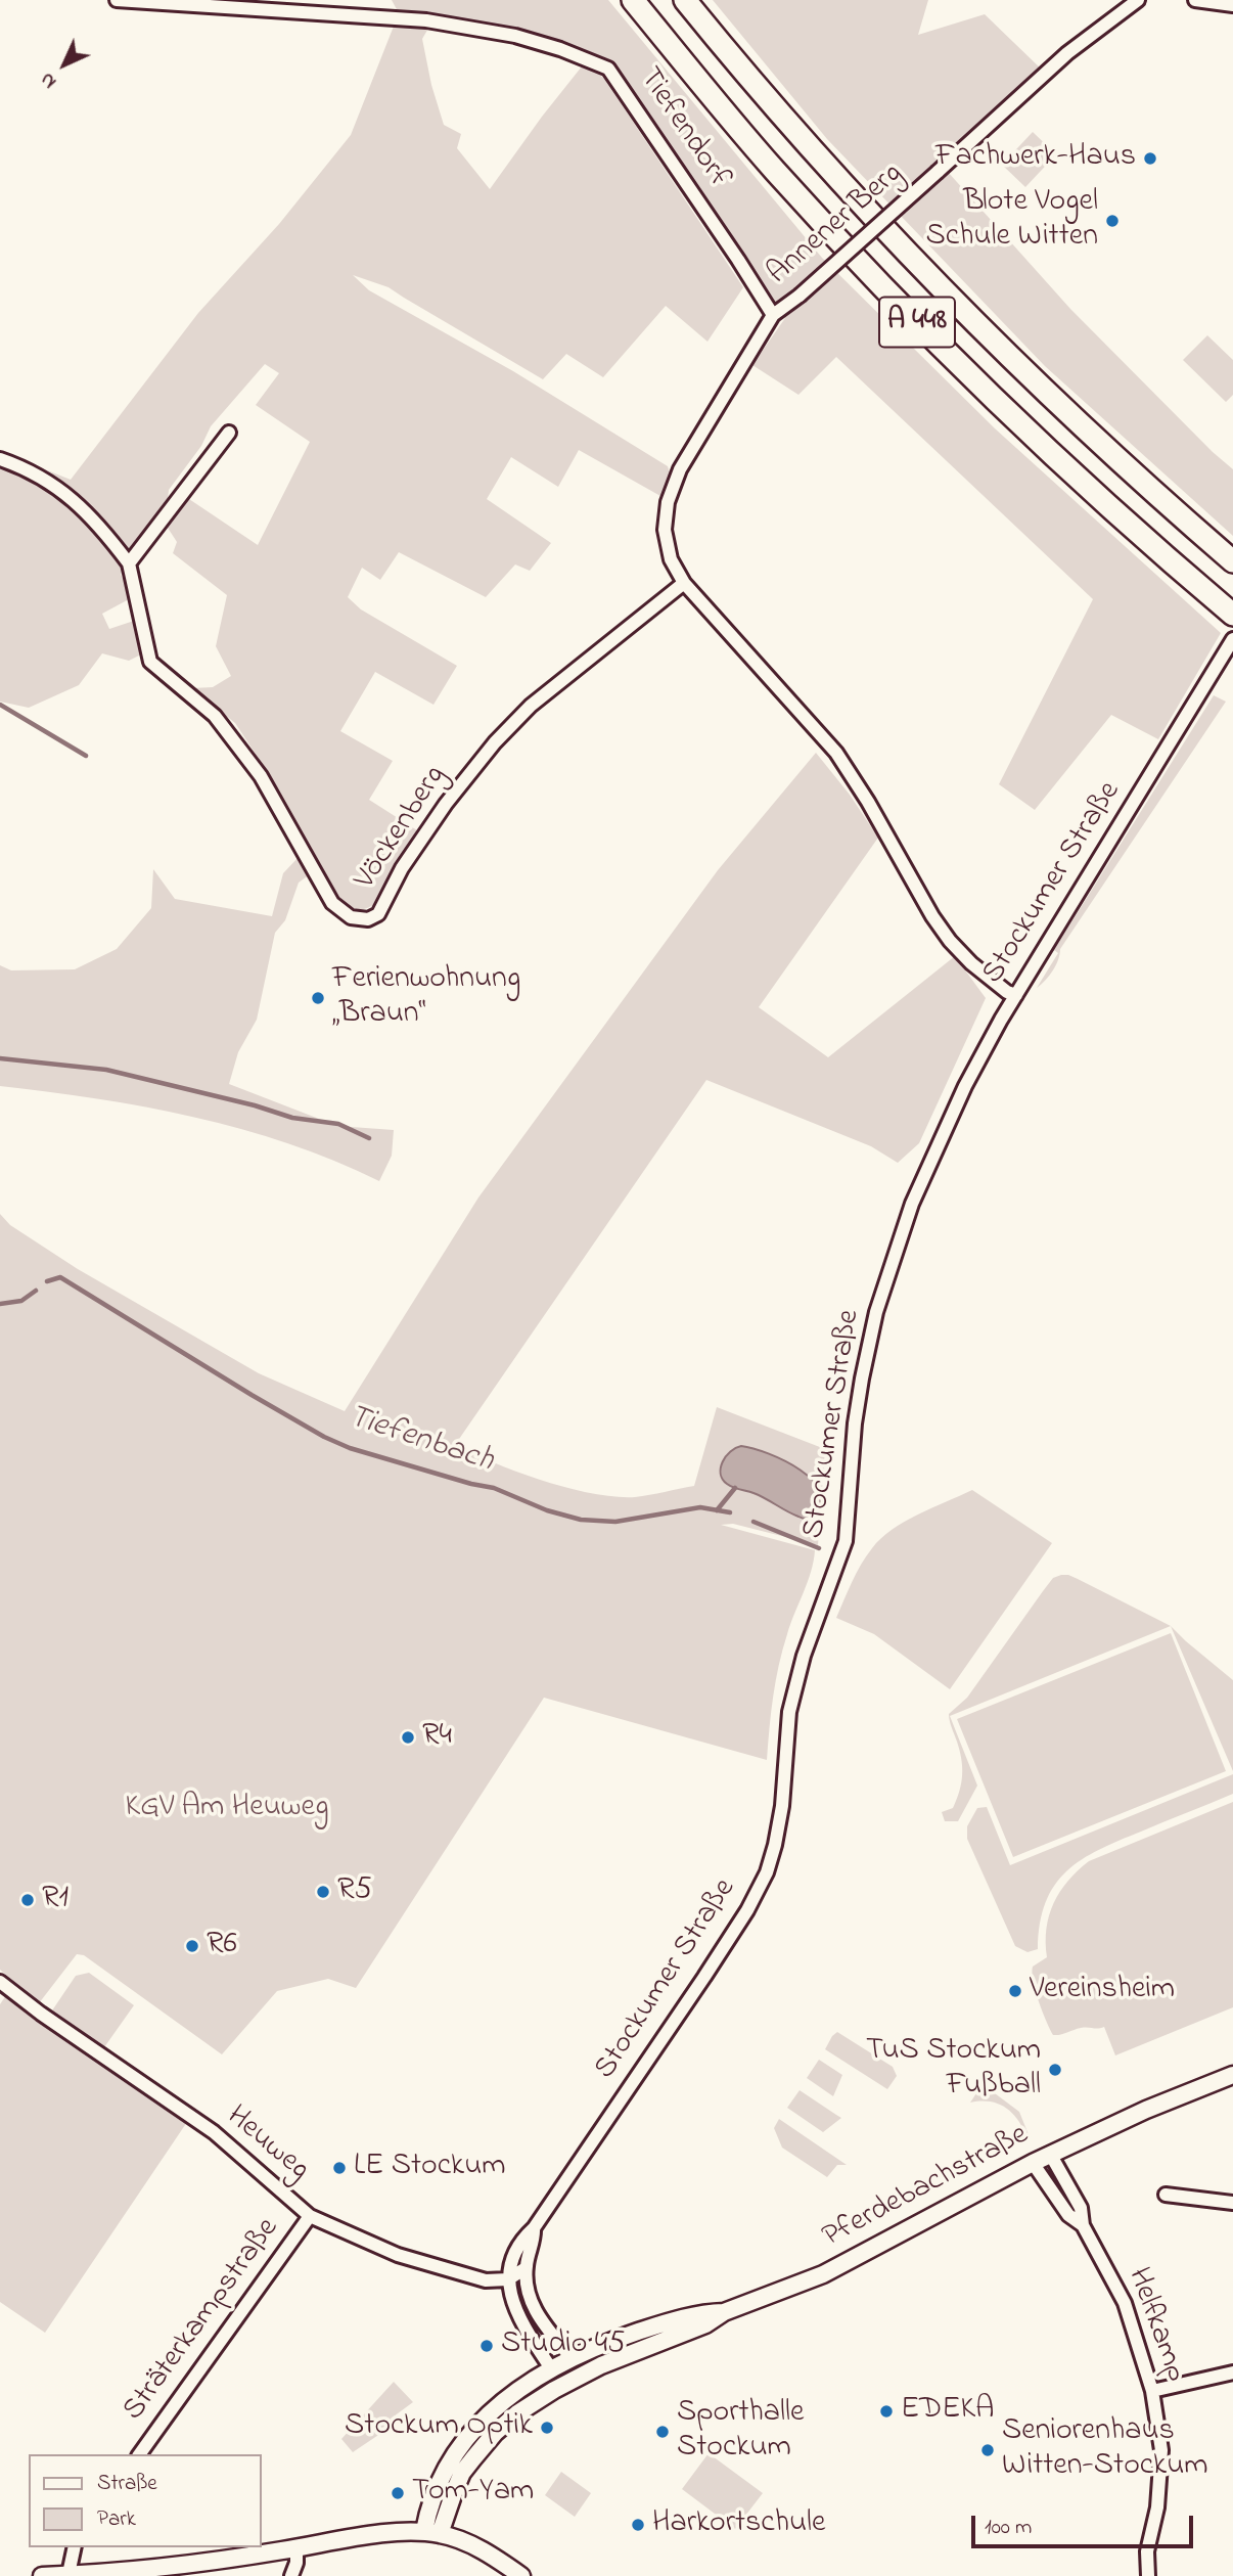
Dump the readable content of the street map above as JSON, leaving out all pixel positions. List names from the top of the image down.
{
  "streets": {
    "highway": ["A 448"],
    "main road": ["Pferdebachstraße"],
    "street": [
      "Tiefendorf",
      "Annener Berg",
      "Vöckenberg",
      "Stockumer Straße",
      "Heuweg",
      "Sträterkampstraße",
      "Helfkamp"
    ]
  },
  "crossings": [
    ["Tiefendorf", "Annener Berg"],
    ["Annener Berg", "Vöckenberg"],
    ["Stockumer Straße", "Heuweg"],
    ["Stockumer Straße", "Pferdebachstraße"],
    ["Heuweg", "Sträterkampstraße"],
    ["Pferdebachstraße", "Helfkamp"]
  ],
  "water": ["Tiefenbach"],
  "parks": ["KGV Am Heuweg"],
  "places": [
    "Fachwerk-Haus",
    "Blote Vogel Schule Witten",
    "Ferienwohnung „Braun“",
    "R4",
    "R5",
    "R1",
    "R6",
    "Vereinsheim",
    "TuS Stockum Fußball",
    "LE Stockum",
    "Studio 45",
    "EDEKA",
    "Stockum Optik",
    "Sporthalle Stockum",
    "Seniorenhaus Witten-Stockum",
    "Tom-Yam",
    "Harkortschule"
  ],
  "legend": ["Straße", "Park"],
  "scale_bar": "100 m",
  "north": "bottom left"
}
